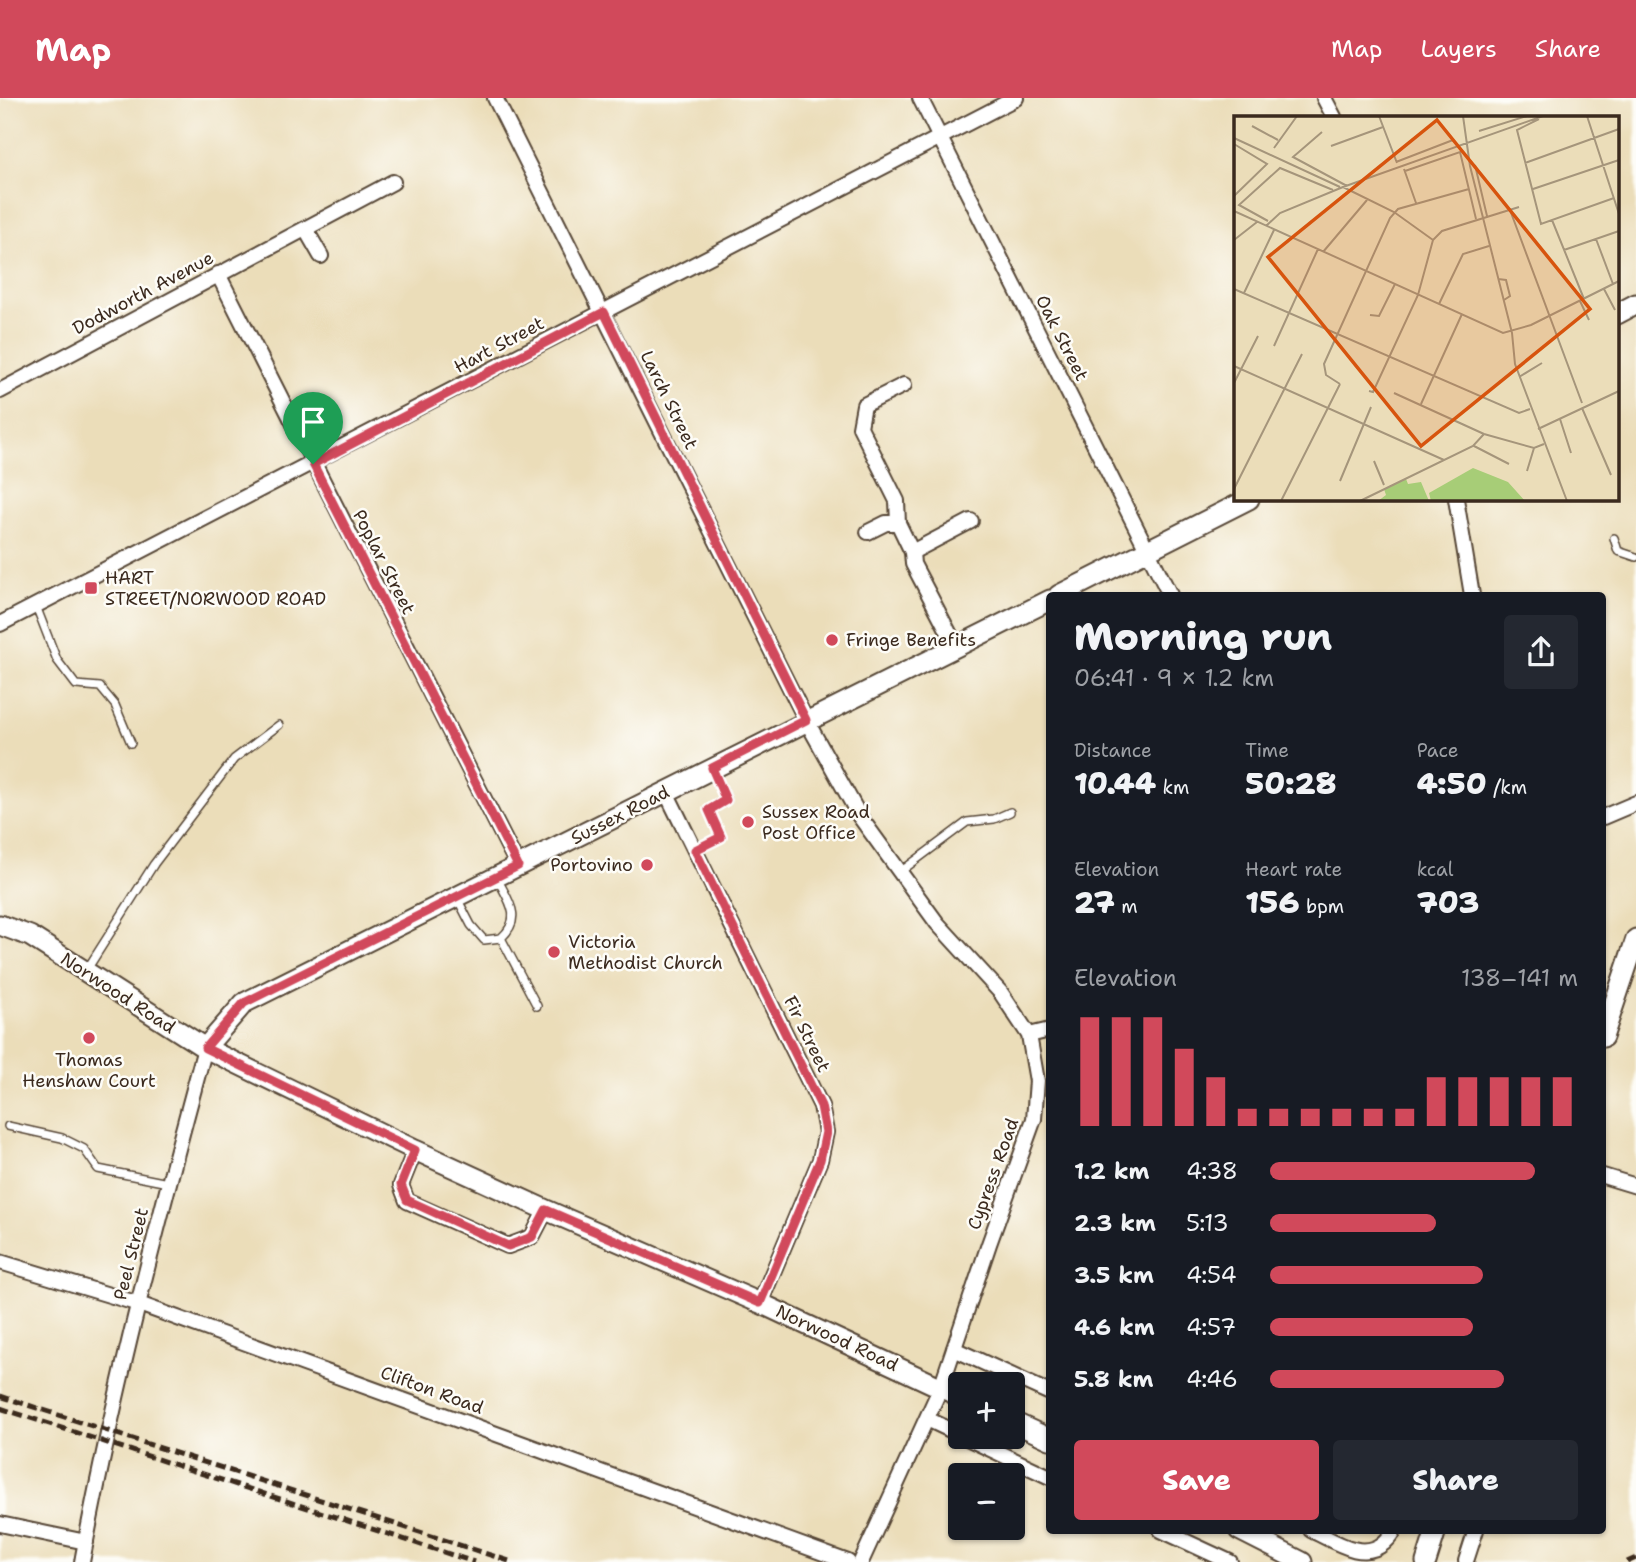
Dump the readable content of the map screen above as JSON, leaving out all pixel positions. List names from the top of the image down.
{
  "streets": {
    "street": [
      "Dodworth Avenue",
      "Oak Street",
      "Hart Street",
      "Larch Street",
      "Poplar Street",
      "Sussex Road",
      "Norwood Road",
      "Fir Street",
      "Cypress Road",
      "Peel Street",
      "Clifton Road"
    ]
  },
  "crossings": [
    ["Dodworth Avenue", "Poplar Street"],
    ["Oak Street", "Hart Street"],
    ["Hart Street", "Larch Street"],
    ["Hart Street", "Poplar Street"],
    ["Larch Street", "Sussex Road"],
    ["Larch Street", "Cypress Road"],
    ["Poplar Street", "Sussex Road"],
    ["Sussex Road", "Norwood Road"],
    ["Sussex Road", "Fir Street"],
    ["Sussex Road", "Cypress Road"],
    ["Sussex Road", "Peel Street"],
    ["Norwood Road", "Fir Street"],
    ["Norwood Road", "Cypress Road"],
    ["Norwood Road", "Peel Street"],
    ["Peel Street", "Clifton Road"]
  ],
  "places": {
    "transit": ["HART STREET/NORWOOD ROAD"],
    "other": [
      "Fringe Benefits",
      "Sussex Road Post Office",
      "Portovino",
      "Victoria Methodist Church",
      "Thomas Henshaw Court"
    ]
  },
  "page": {
    "header": "Map",
    "nav": ["Map", "Layers", "Share"],
    "heading": ["Morning run", "06:41 · 9 × 1.2 km"],
    "stats": [
      ["Distance", "10.44 km"],
      ["Time", "50:28"],
      ["Pace", "4:50 /km"],
      ["Elevation", "27 m"],
      ["Heart rate", "156 bpm"],
      ["kcal", "703"]
    ],
    "chart": ["Elevation", "138–141 m"],
    "list": [
      {
        "name": "1.2 km",
        "note": "4:38"
      },
      {
        "name": "2.3 km",
        "note": "5:13"
      },
      {
        "name": "3.5 km",
        "note": "4:54"
      },
      {
        "name": "4.6 km",
        "note": "4:57"
      },
      {
        "name": "5.8 km",
        "note": "4:46"
      }
    ],
    "map_buttons": ["+", "−"],
    "buttons": ["Save", "Share"]
  }
}
